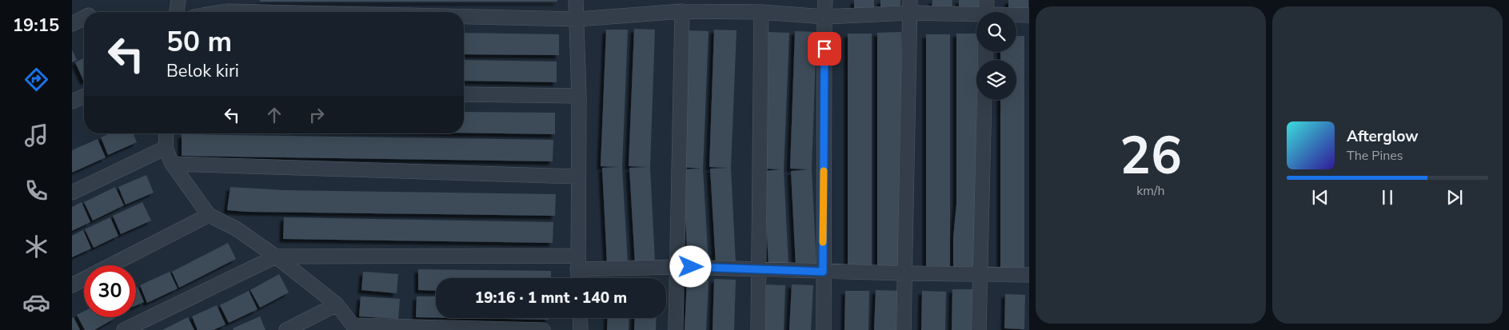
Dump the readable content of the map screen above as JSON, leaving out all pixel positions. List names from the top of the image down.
{
  "page": {
    "tabs": "19:15",
    "tile": ["26", "km/h"],
    "turn": ["50 m", "Belok kiri"],
    "song": ["Afterglow", "The Pines"],
    "limit": "30",
    "trip": "19:16 · 1 mnt · 140 m"
  }
}
